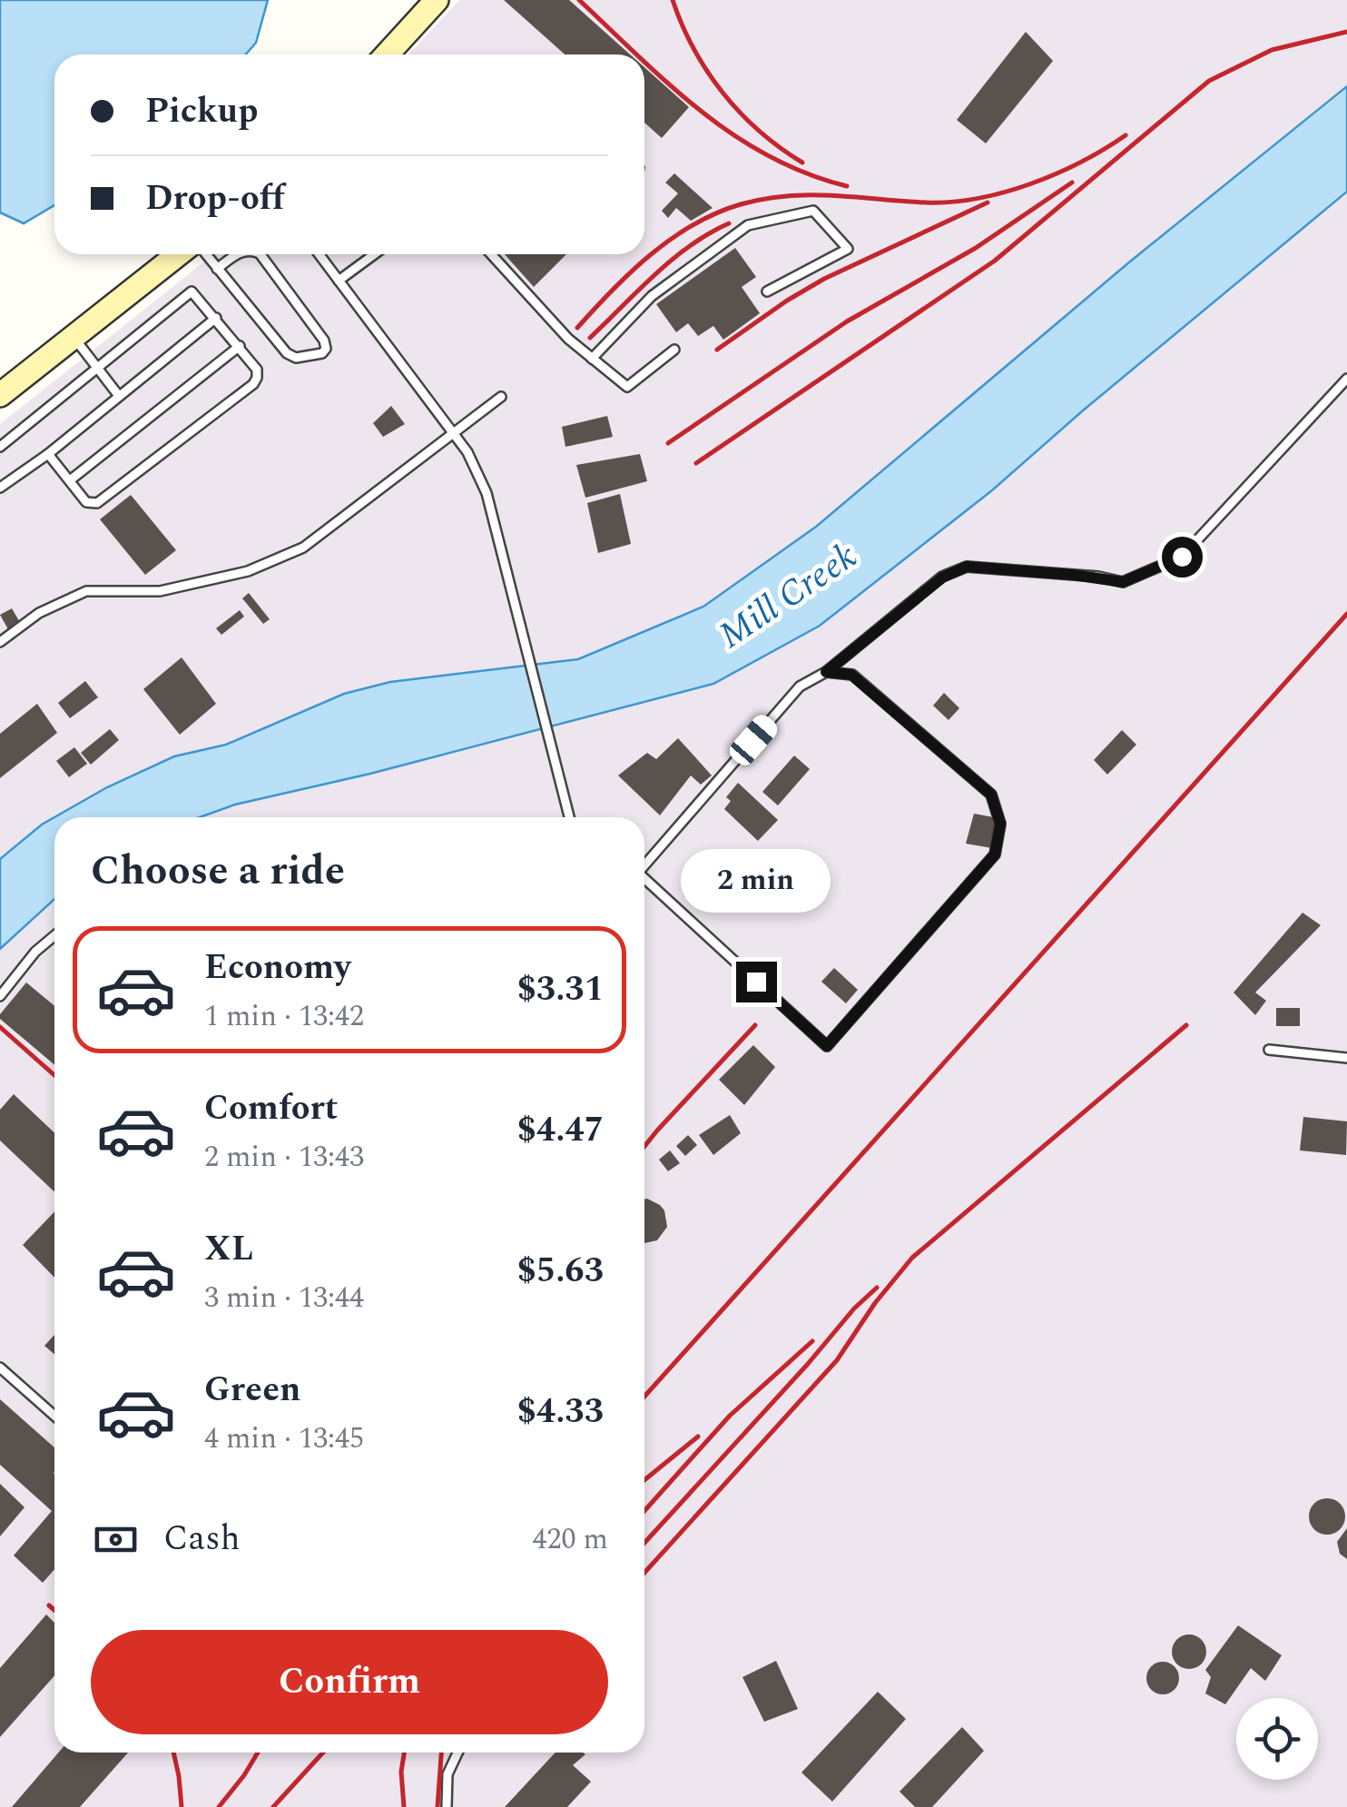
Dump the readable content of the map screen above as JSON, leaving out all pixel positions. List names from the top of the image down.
{
  "water": ["Mill Creek"],
  "page": {
    "banner": ["Pickup", "Drop-off"],
    "heading": "Choose a ride",
    "bubble": "2 min",
    "list": [
      {
        "name": "Economy",
        "note": "1 min · 13:42",
        "value": "$3.31"
      },
      {
        "name": "Comfort",
        "note": "2 min · 13:43",
        "value": "$4.47"
      },
      {
        "name": "XL",
        "note": "3 min · 13:44",
        "value": "$5.63"
      },
      {
        "name": "Green",
        "note": "4 min · 13:45",
        "value": "$4.33"
      }
    ],
    "pay": ["Cash", "420 m"],
    "buttons": "Confirm"
  }
}
